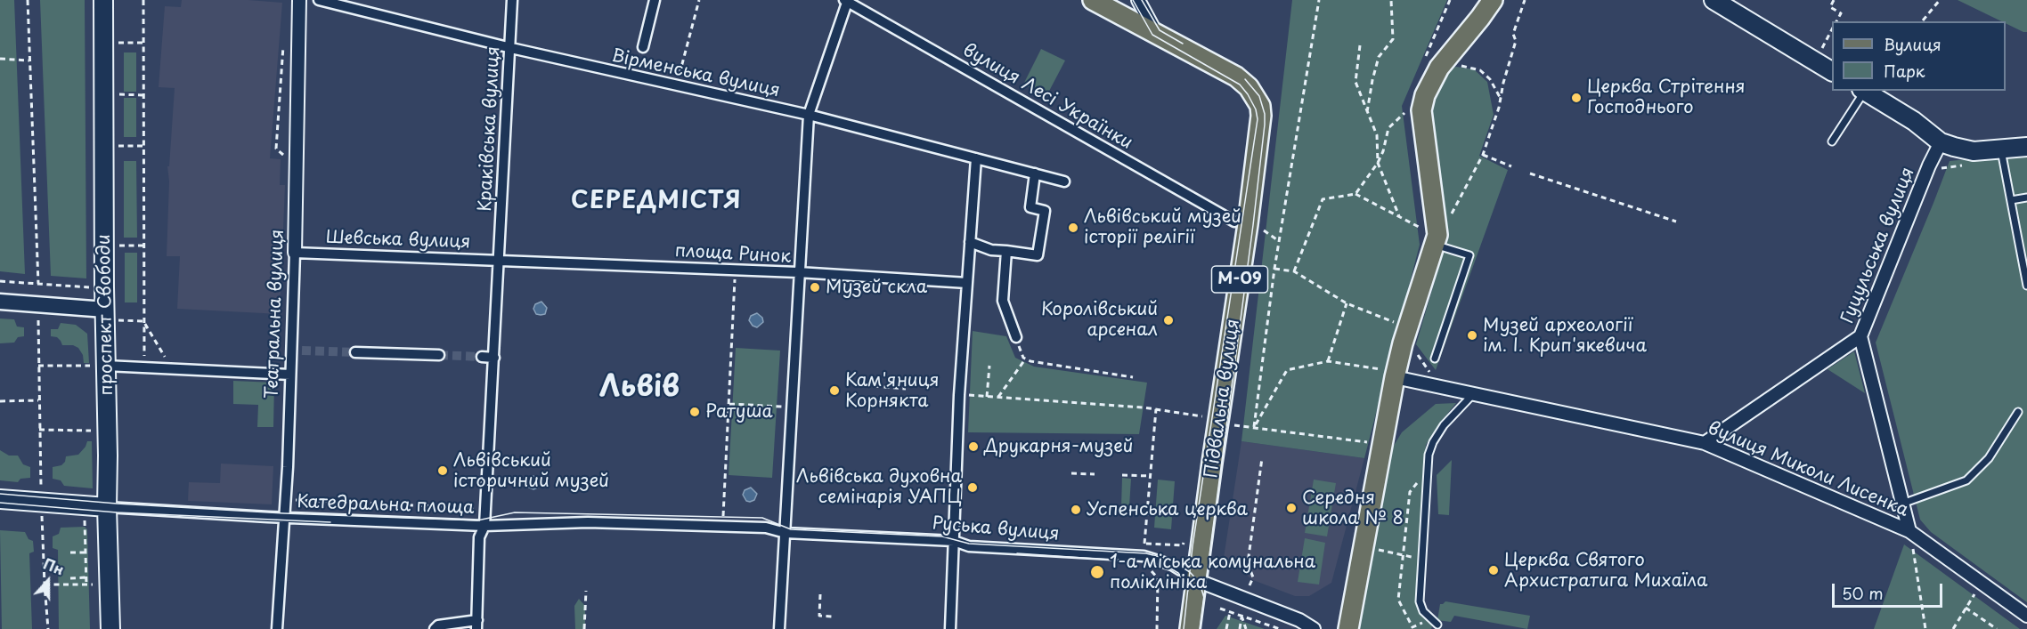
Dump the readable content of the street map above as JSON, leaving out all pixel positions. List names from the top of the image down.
{
  "streets": {
    "main road": ["М-09", "проспект Свободи", "Підвальна вулиця"],
    "street": [
      "Вірменська вулиця",
      "вулиця Лесі Українки",
      "Краківська вулиця",
      "Шевська вулиця",
      "Гуцульська вулиця",
      "площа Ринок",
      "Театральна вулиця",
      "вулиця Миколи Лисенка",
      "Катедральна площа",
      "Руська вулиця"
    ]
  },
  "crossings": [
    ["Вірменська вулиця", "Краківська вулиця"],
    ["Краківська вулиця", "Шевська вулиця"],
    ["Краківська вулиця", "площа Ринок"],
    ["Шевська вулиця", "площа Ринок"],
    ["Шевська вулиця", "Театральна вулиця"],
    ["Гуцульська вулиця", "вулиця Миколи Лисенка"],
    ["площа Ринок", "Руська вулиця"],
    ["М-09", "Підвальна вулиця"],
    ["Театральна вулиця", "Катедральна площа"],
    ["проспект Свободи", "Катедральна площа"],
    ["Підвальна вулиця", "Руська вулиця"]
  ],
  "districts": ["СЕРЕДМІСТЯ", "Львів"],
  "places": [
    "Церква Стрітення Господнього",
    "Львівський музей історії релігії",
    "Музей скла",
    "Королівський арсенал",
    "Музей археології ім. І. Крип'якевича",
    "Кам'яниця Корнякта",
    "Ратуша",
    "Друкарня-музей",
    "Львівський історичний музей",
    "Львівська духовна семінарія УАПЦ",
    "Середня школа № 8",
    "Успенська церква",
    "Церква Святого Архистратига Михаїла",
    "1-а міська комунальна поліклініка"
  ],
  "legend": ["Вулиця", "Парк"],
  "scale_bar": "50 m",
  "north": "top"
}
